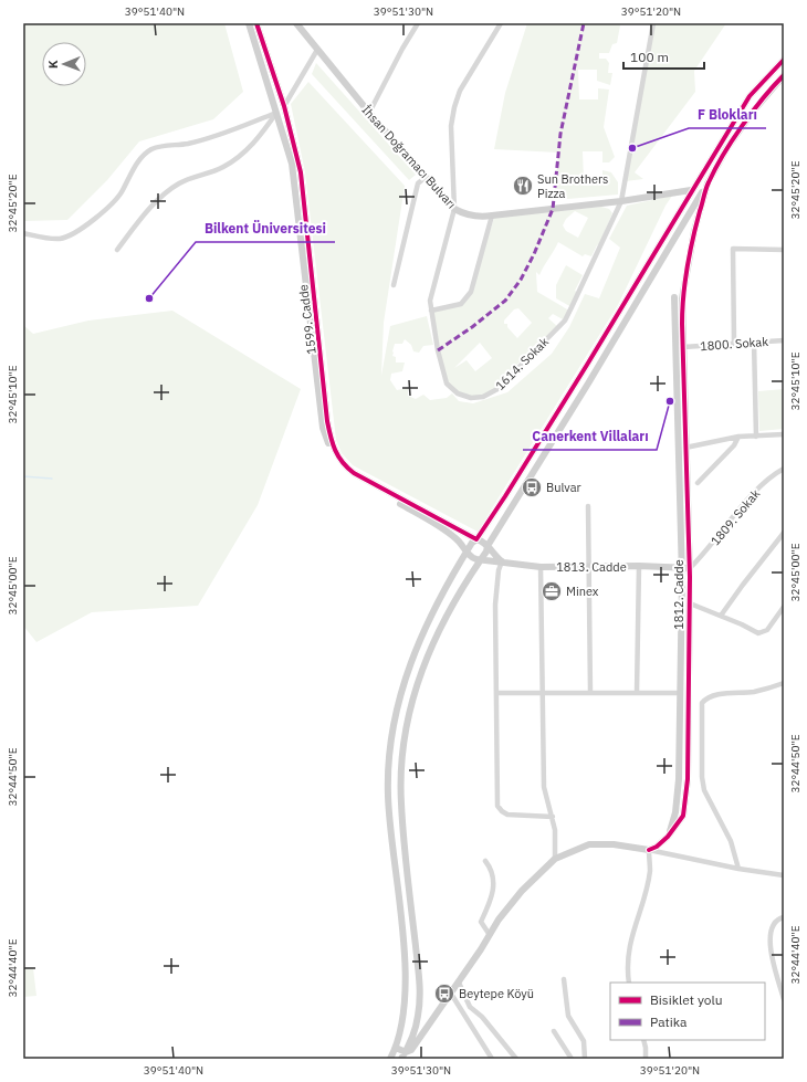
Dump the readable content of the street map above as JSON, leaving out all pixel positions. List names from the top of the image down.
{
  "streets": {
    "street": [
      "İhsan Doğramacı Bulvarı",
      "1599. Cadde",
      "1800. Sokak",
      "1614. Sokak",
      "1809. Sokak",
      "1813. Cadde",
      "1812. Cadde"
    ]
  },
  "crossings": [
    ["İhsan Doğramacı Bulvarı", "1614. Sokak"],
    ["1599. Cadde", "1813. Cadde"],
    ["1800. Sokak", "1812. Cadde"],
    ["1809. Sokak", "1813. Cadde"],
    ["1809. Sokak", "1812. Cadde"],
    ["1813. Cadde", "1812. Cadde"]
  ],
  "places": {
    "other": ["F Blokları", "Bilkent Üniversitesi", "Canerkent Villaları"],
    "restaurant": ["Sun Brothers Pizza"],
    "bus stop": ["Bulvar", "Beytepe Köyü"],
    "office": ["Minex"]
  },
  "legend": ["Bisiklet yolu", "Patika"],
  "scale_bar": "100 m",
  "north": "left",
  "coordinates": [
    "39°51'40\"N",
    "39°51'30\"N",
    "39°51'20\"N",
    "32°45'20\"E",
    "32°45'10\"E",
    "32°45'00\"E",
    "32°44'50\"E",
    "32°44'40\"E"
  ]
}
